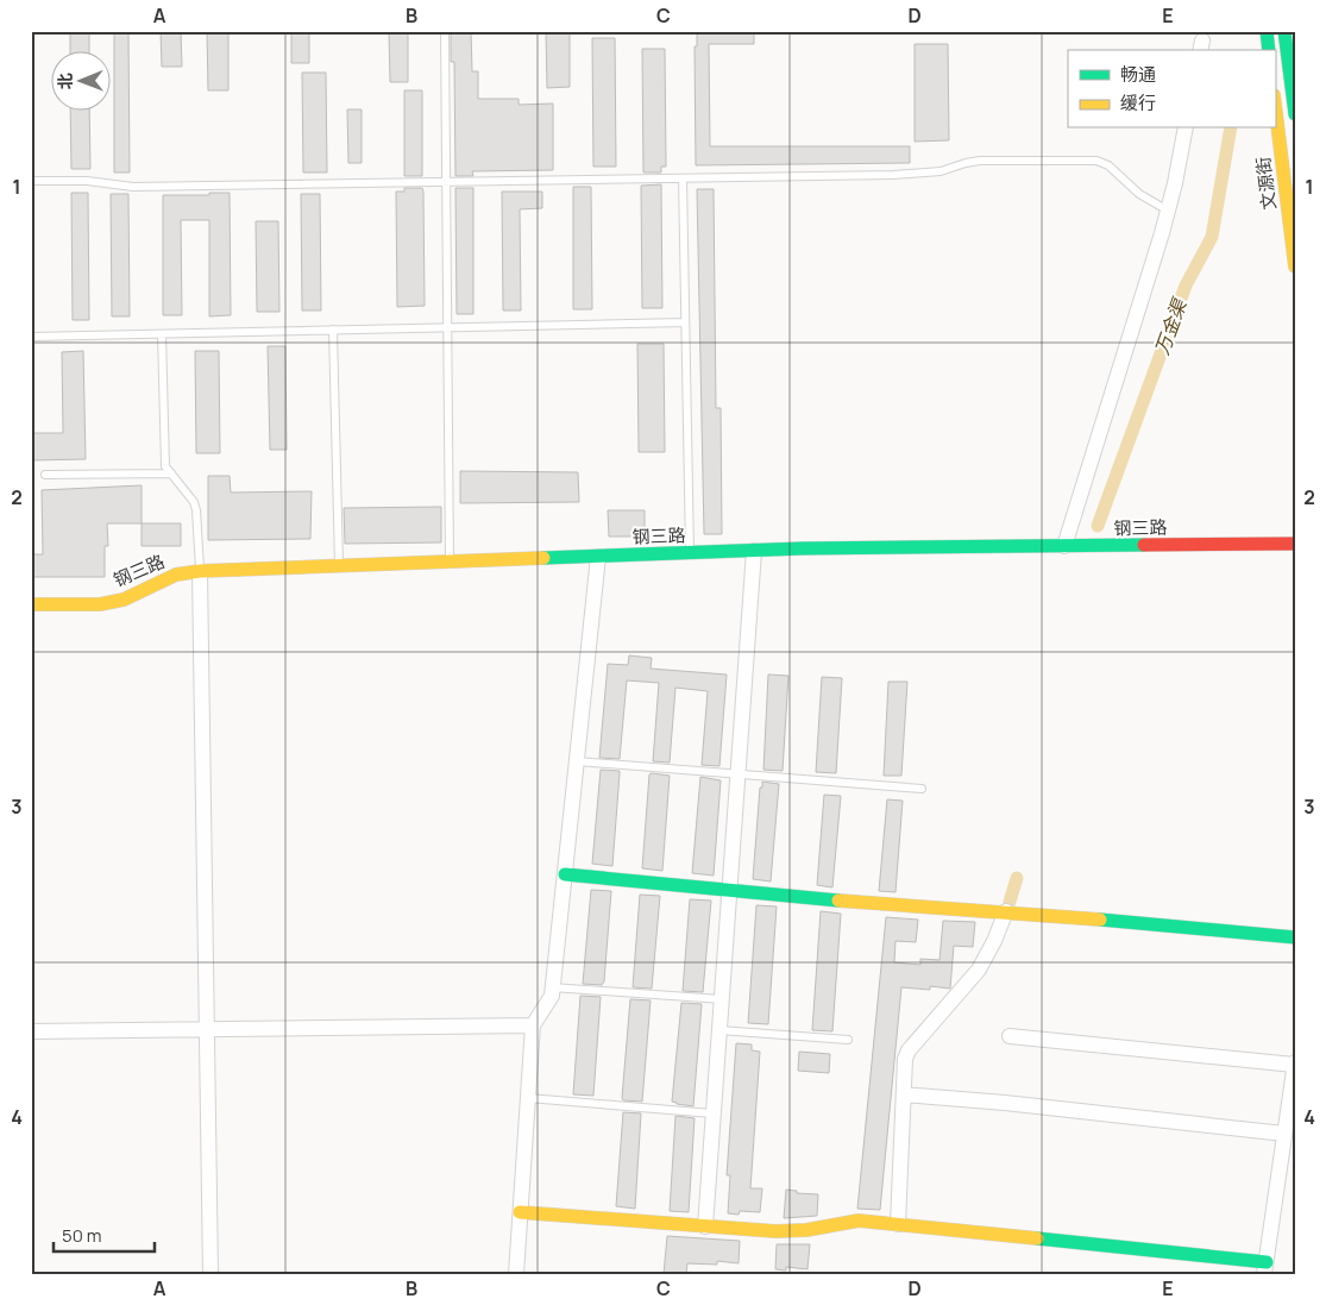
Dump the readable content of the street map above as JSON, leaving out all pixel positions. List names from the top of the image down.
{
  "streets": {
    "street": ["文源街", "钢三路"]
  },
  "water": ["万金渠"],
  "legend": ["畅通", "缓行"],
  "scale_bar": "50 m",
  "north": "left",
  "grid": {
    "columns": [
      "A",
      "B",
      "C",
      "D",
      "E"
    ],
    "rows": [
      "1",
      "2",
      "3",
      "4"
    ]
  }
}
